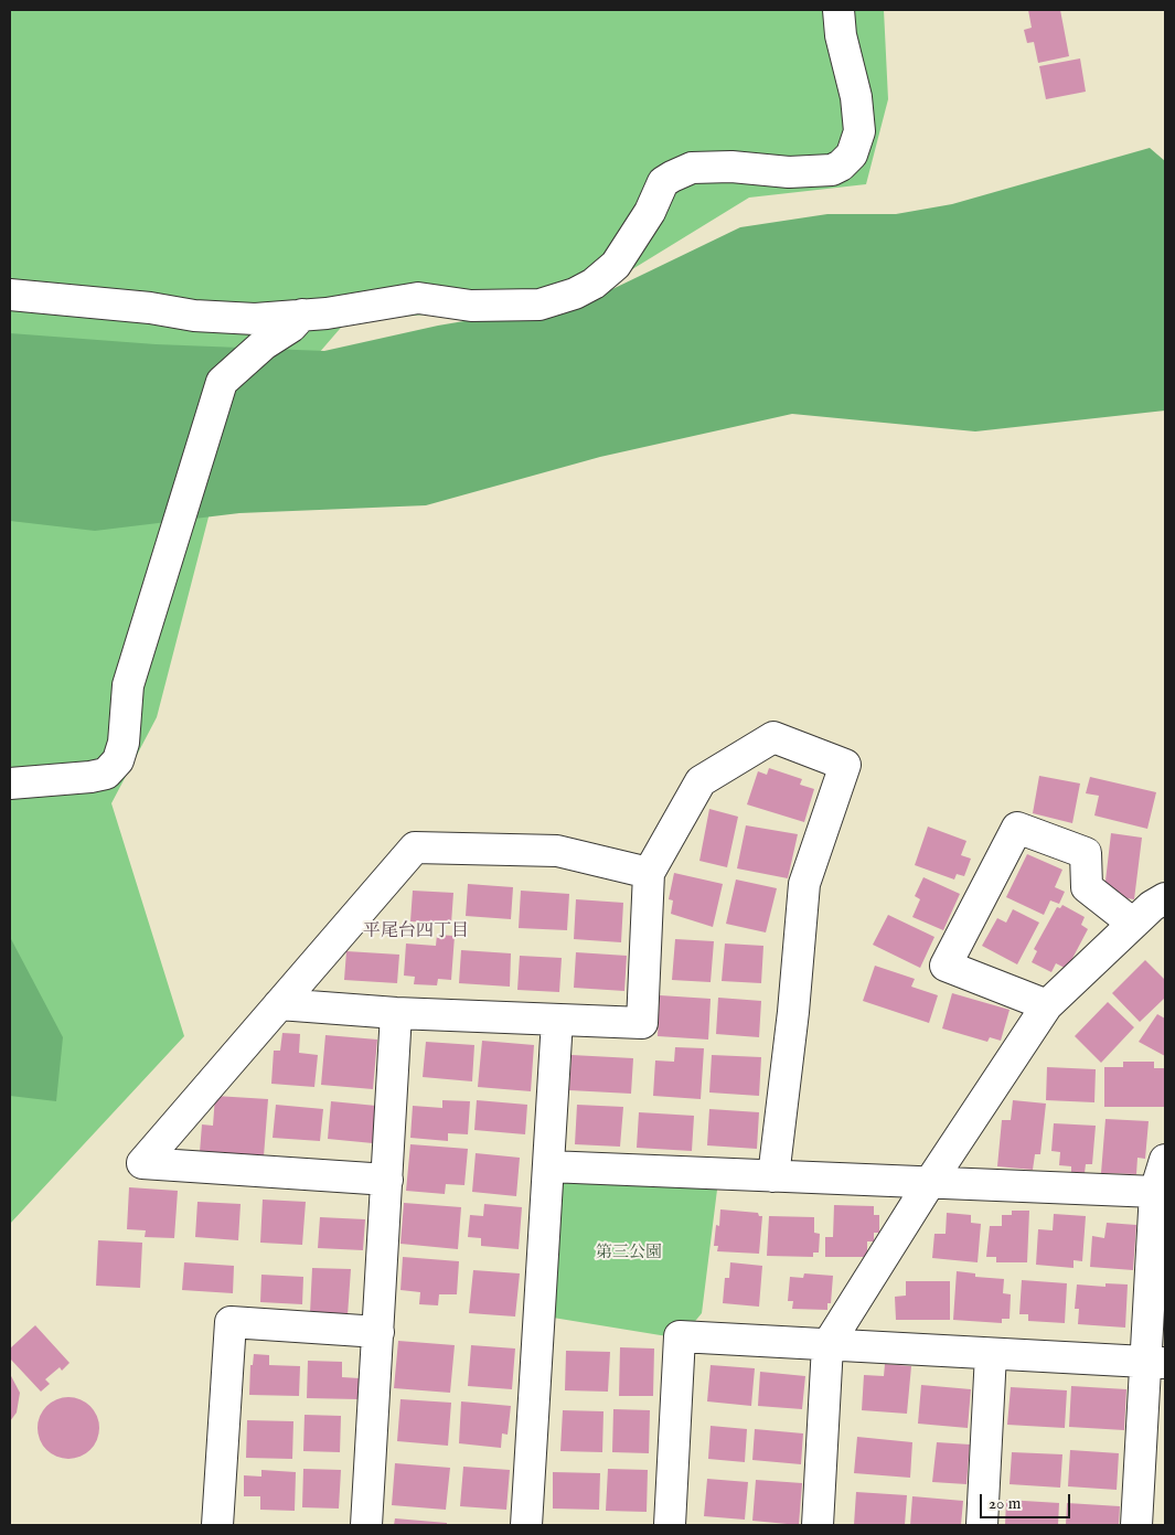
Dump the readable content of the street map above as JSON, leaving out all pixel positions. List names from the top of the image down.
{
  "districts": ["平尾台四丁目"],
  "parks": ["第三公園"],
  "scale_bar": "20 m"
}
